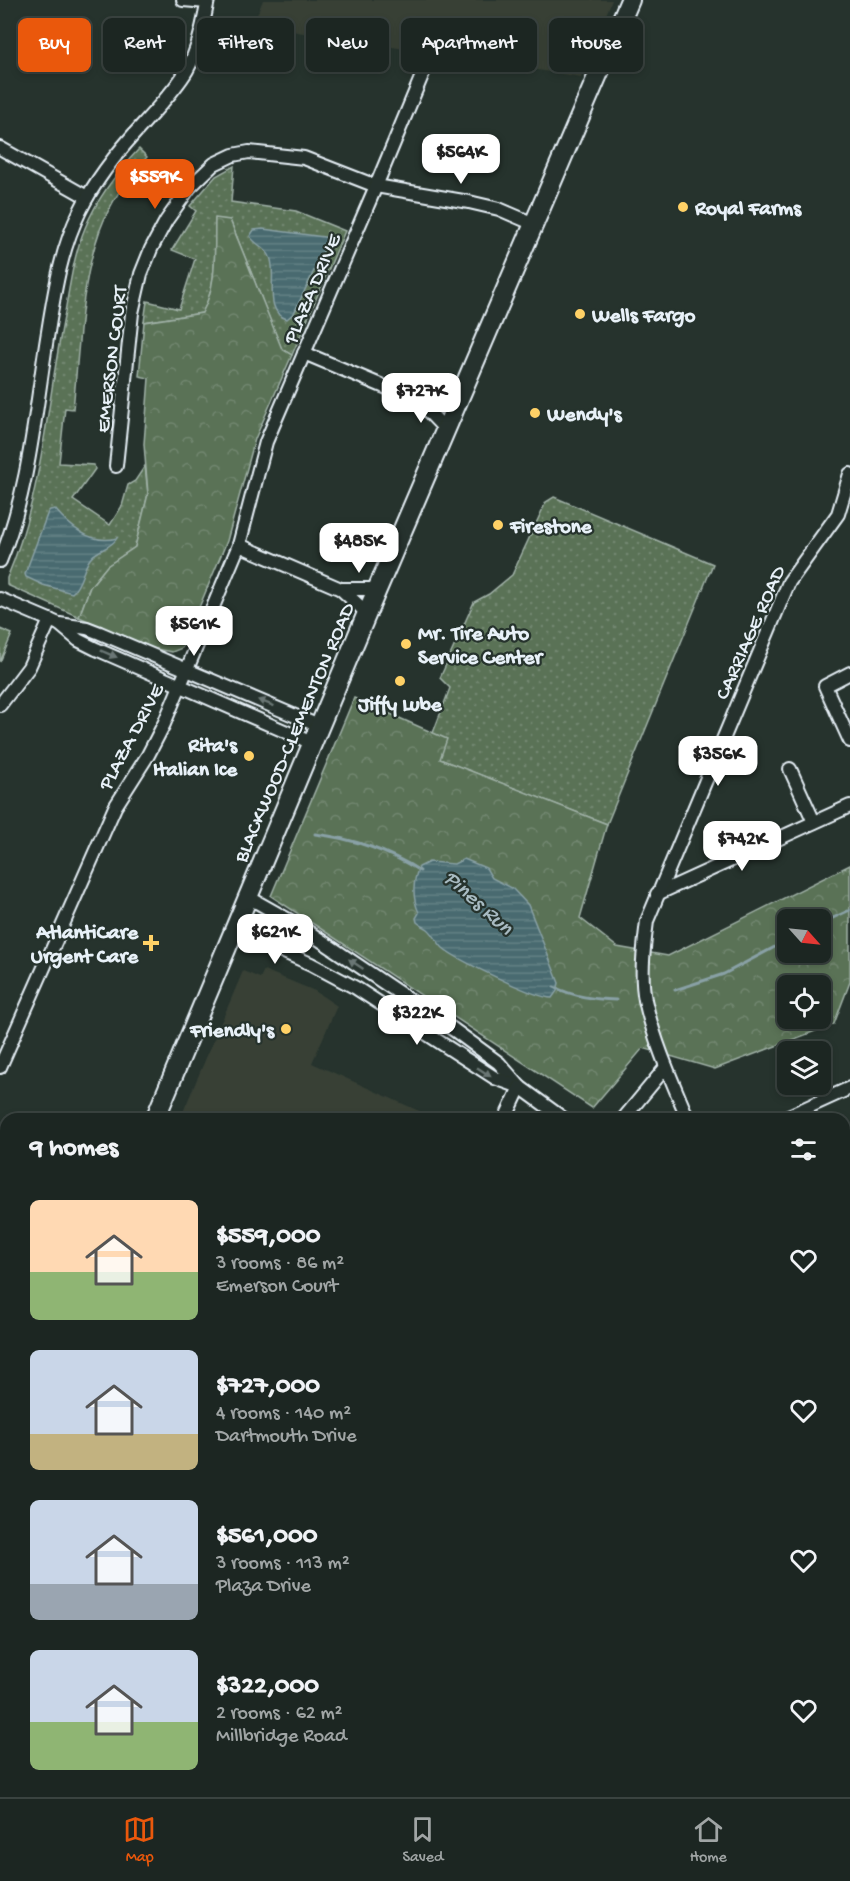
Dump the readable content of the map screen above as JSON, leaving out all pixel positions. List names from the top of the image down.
{
  "streets": {
    "main road": ["BLACKWOOD-CLEMENTON ROAD"],
    "street": ["PLAZA DRIVE", "EMERSON COURT", "CARRIAGE ROAD"]
  },
  "crossings": [
    ["PLAZA DRIVE", "EMERSON COURT"],
    ["EMERSON COURT", "BLACKWOOD-CLEMENTON ROAD"]
  ],
  "water": ["Pines Run"],
  "places": {
    "other": [
      "Royal Farms",
      "Wells Fargo",
      "Wendy's",
      "Firestone",
      "Mr. Tire Auto Service Center",
      "Jiffy Lube",
      "Rita's Italian Ice",
      "Friendly's"
    ],
    "health": ["AtlantiCare Urgent Care"]
  },
  "north": "bottom right",
  "page": {
    "chip": [
      "Buy",
      "Rent",
      "Filters",
      "New",
      "Apartment",
      "House"
    ],
    "price": [
      "$564K",
      "$559K",
      "$727K",
      "$485K",
      "$561K",
      "$356K",
      "$742K",
      "$621K",
      "$322K"
    ],
    "heading": "9 homes",
    "list": [
      {
        "name": "$559,000",
        "note": "3 rooms · 86 m² · Emerson Court"
      },
      {
        "name": "$727,000",
        "note": "4 rooms · 140 m² · Dartmouth Drive"
      },
      {
        "name": "$561,000",
        "note": "3 rooms · 113 m² · Plaza Drive"
      },
      {
        "name": "$322,000",
        "note": "2 rooms · 62 m² · Millbridge Road"
      }
    ],
    "tabs": ["Map", "Saved", "Home"]
  }
}
